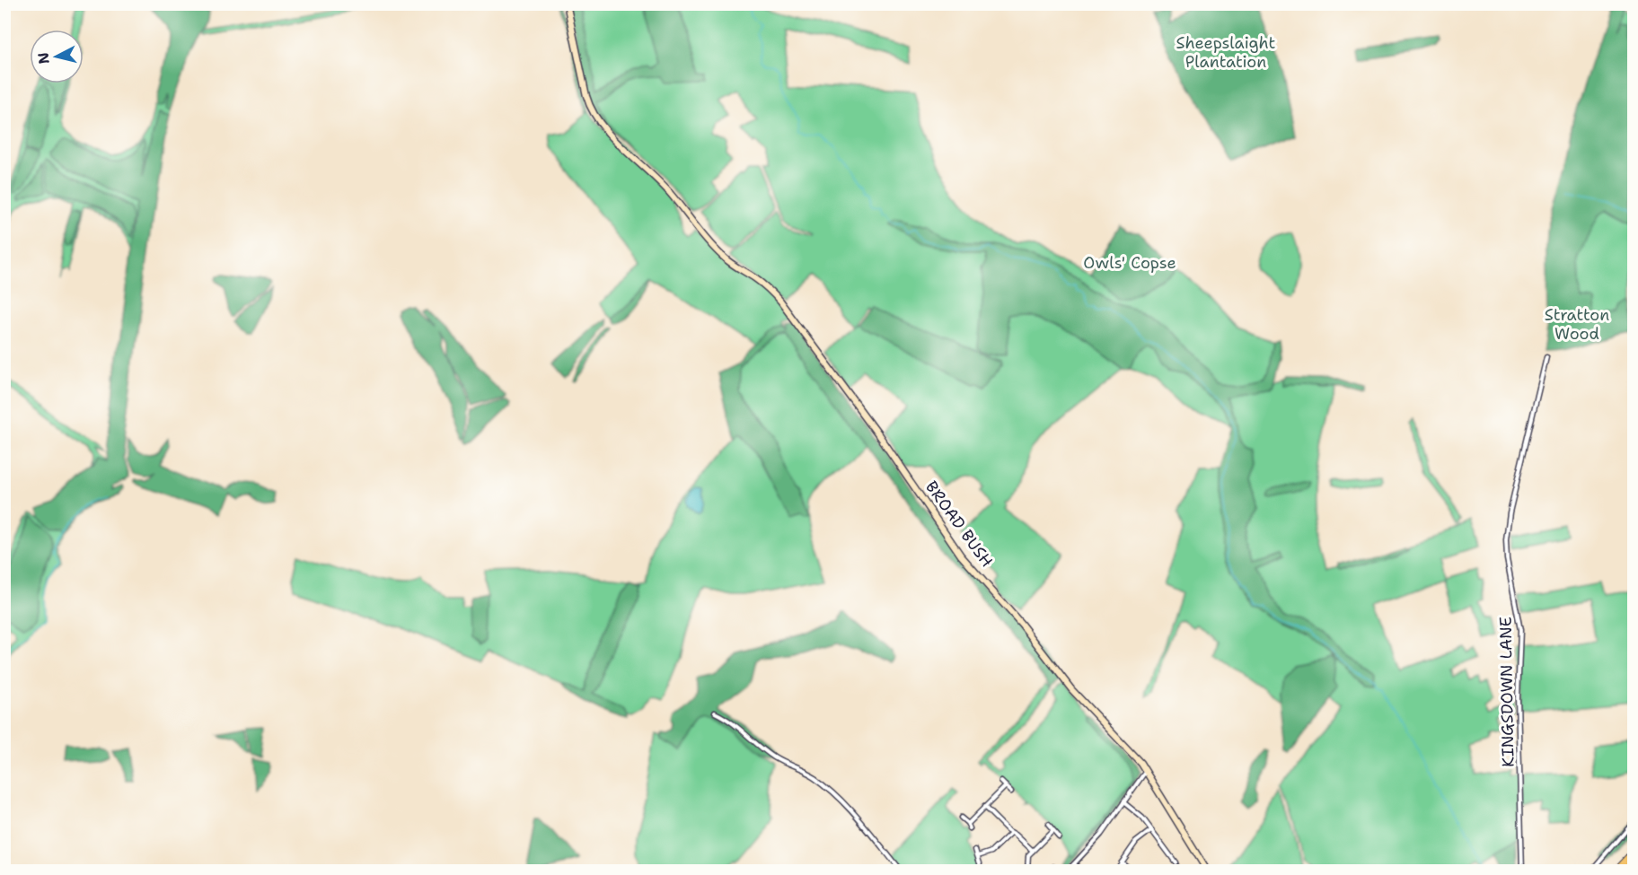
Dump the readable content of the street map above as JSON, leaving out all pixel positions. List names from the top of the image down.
{
  "streets": {
    "main road": ["BROAD BUSH"],
    "street": ["KINGSDOWN LANE"]
  },
  "parks": ["Sheepslaight Plantation", "Owls' Copse", "Stratton Wood"],
  "north": "left"
}
